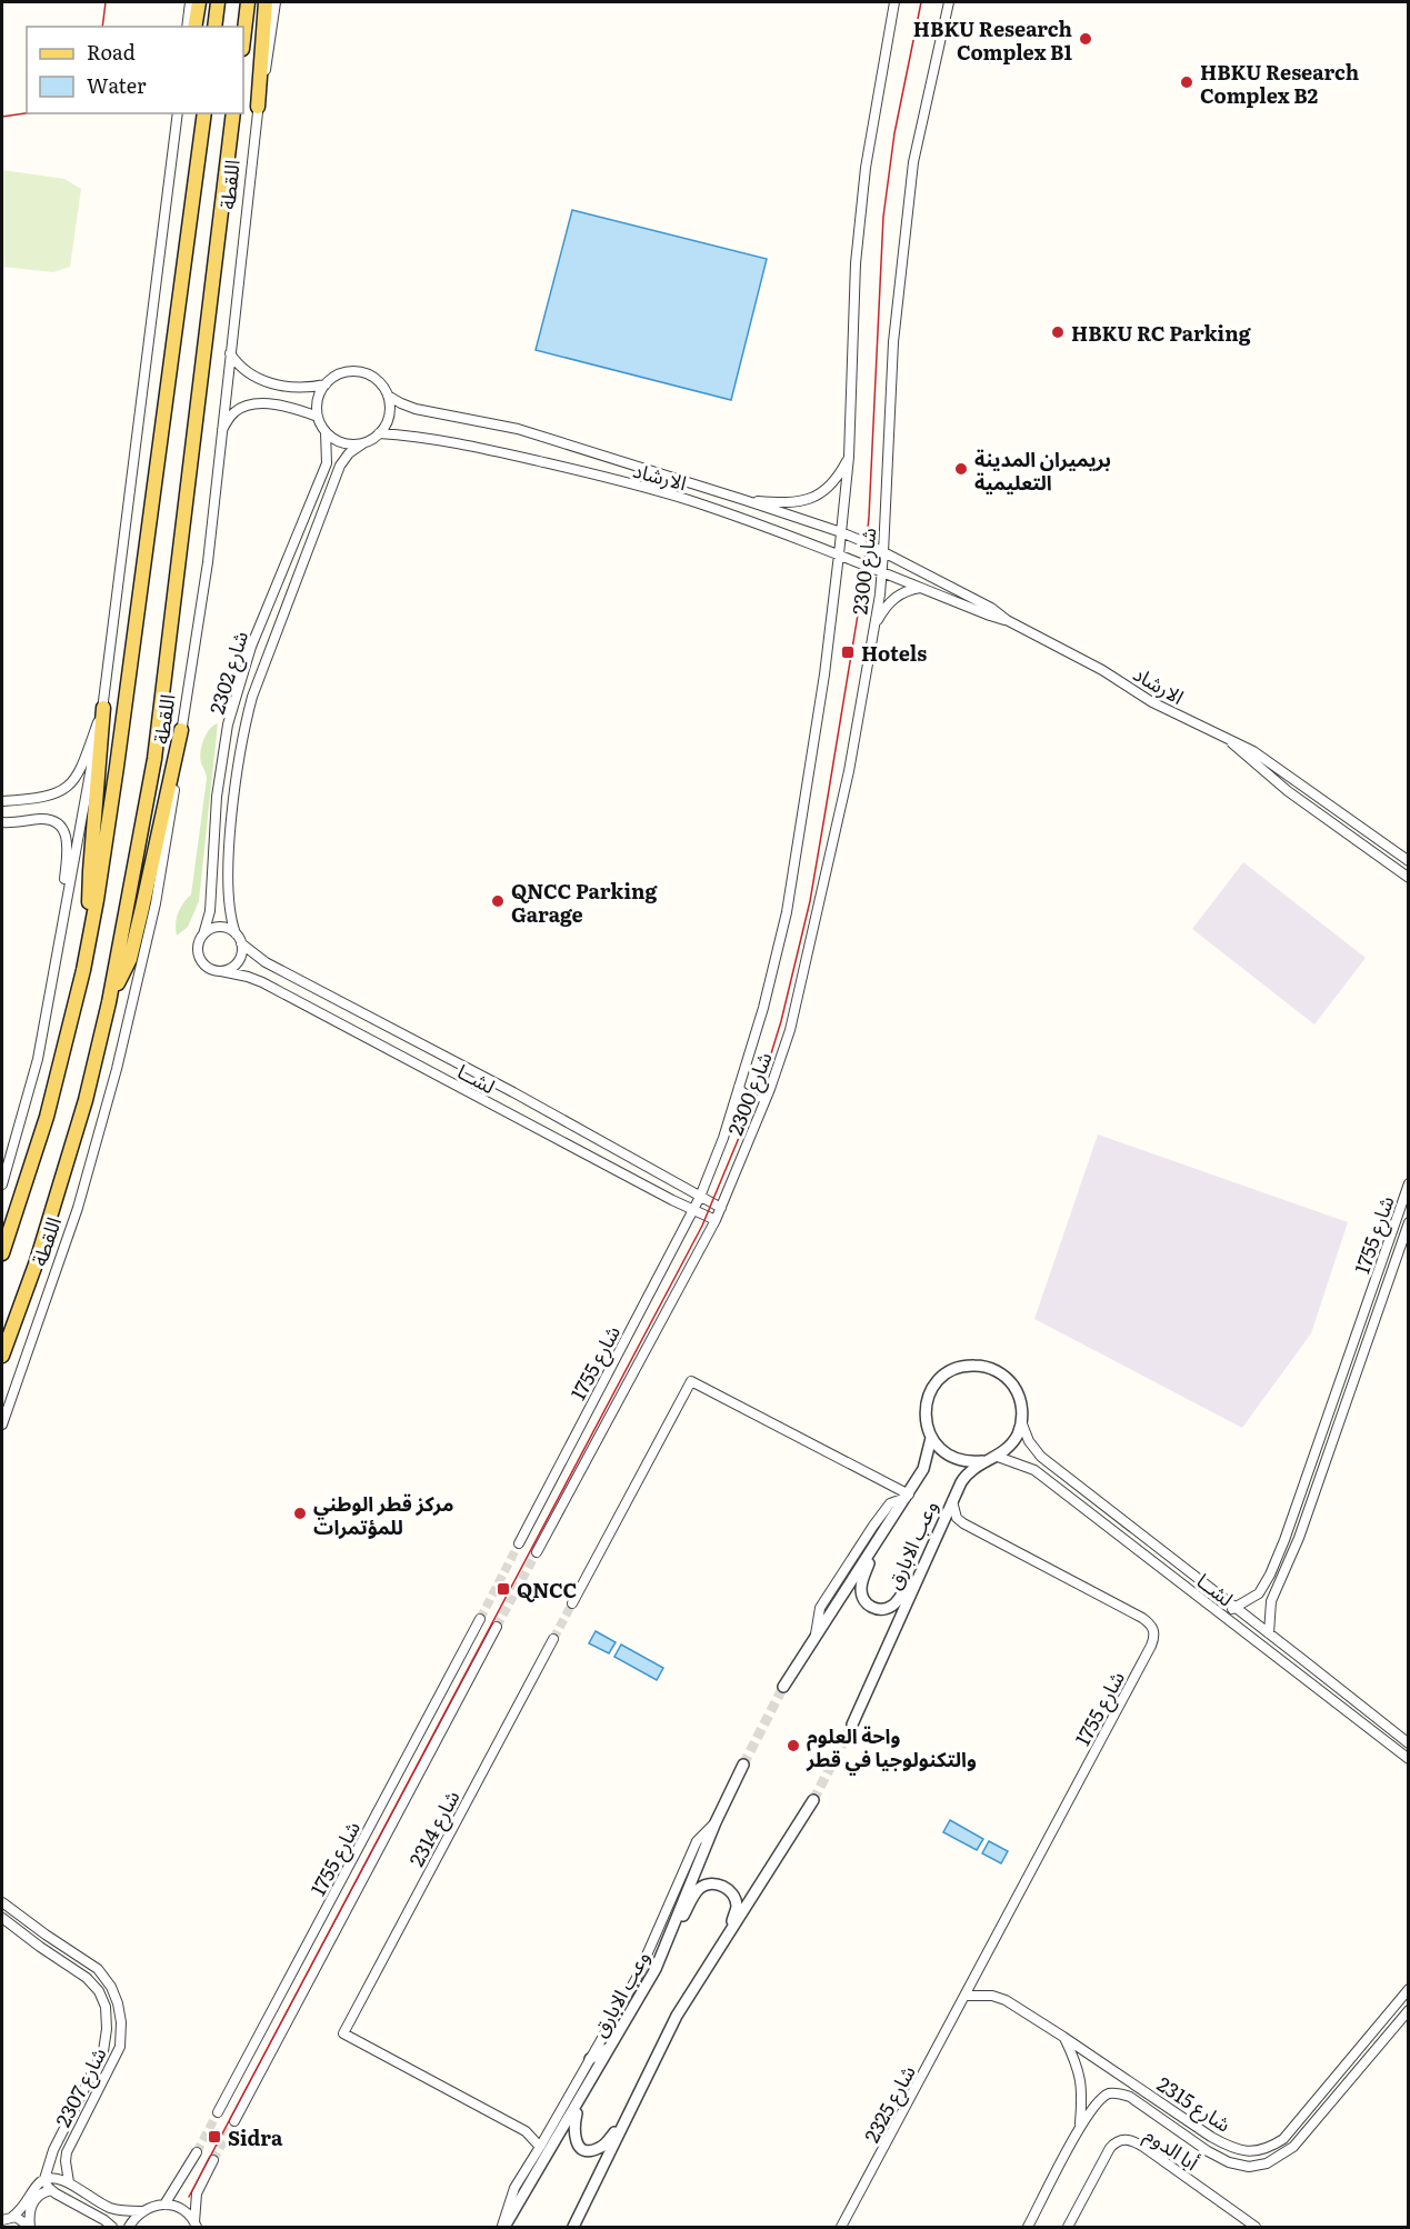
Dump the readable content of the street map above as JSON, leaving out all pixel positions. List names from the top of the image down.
{
  "streets": {
    "main road": ["اللقطة"],
    "street": [
      "الارشاد",
      "شارع 2300",
      "شارع 2302",
      "لشــا",
      "شارع 1755",
      "وعب الابارق",
      "شارع 2314",
      "شارع 2307",
      "شارع 2325",
      "شارع 2315",
      "أبا الدوم"
    ]
  },
  "crossings": [
    ["الارشاد", "شارع 2300"],
    ["الارشاد", "شارع 2302"],
    ["شارع 2300", "لشــا"],
    ["شارع 2300", "شارع 1755"],
    ["شارع 2302", "لشــا"],
    ["لشــا", "شارع 1755"],
    ["لشــا", "وعب الابارق"],
    ["شارع 1755", "شارع 2325"],
    ["شارع 1755", "شارع 2315"],
    ["شارع 2325", "شارع 2315"]
  ],
  "places": {
    "other": [
      "HBKU Research Complex B1",
      "HBKU Research Complex B2",
      "HBKU RC Parking",
      "بريميران المدينة التعليمية",
      "QNCC Parking Garage",
      "مركز قطر الوطني للمؤتمرات",
      "واحة العلوم والتكنولوجيا في قطر"
    ],
    "transit": ["Hotels", "QNCC", "Sidra"]
  },
  "legend": ["Road", "Water"]
}
